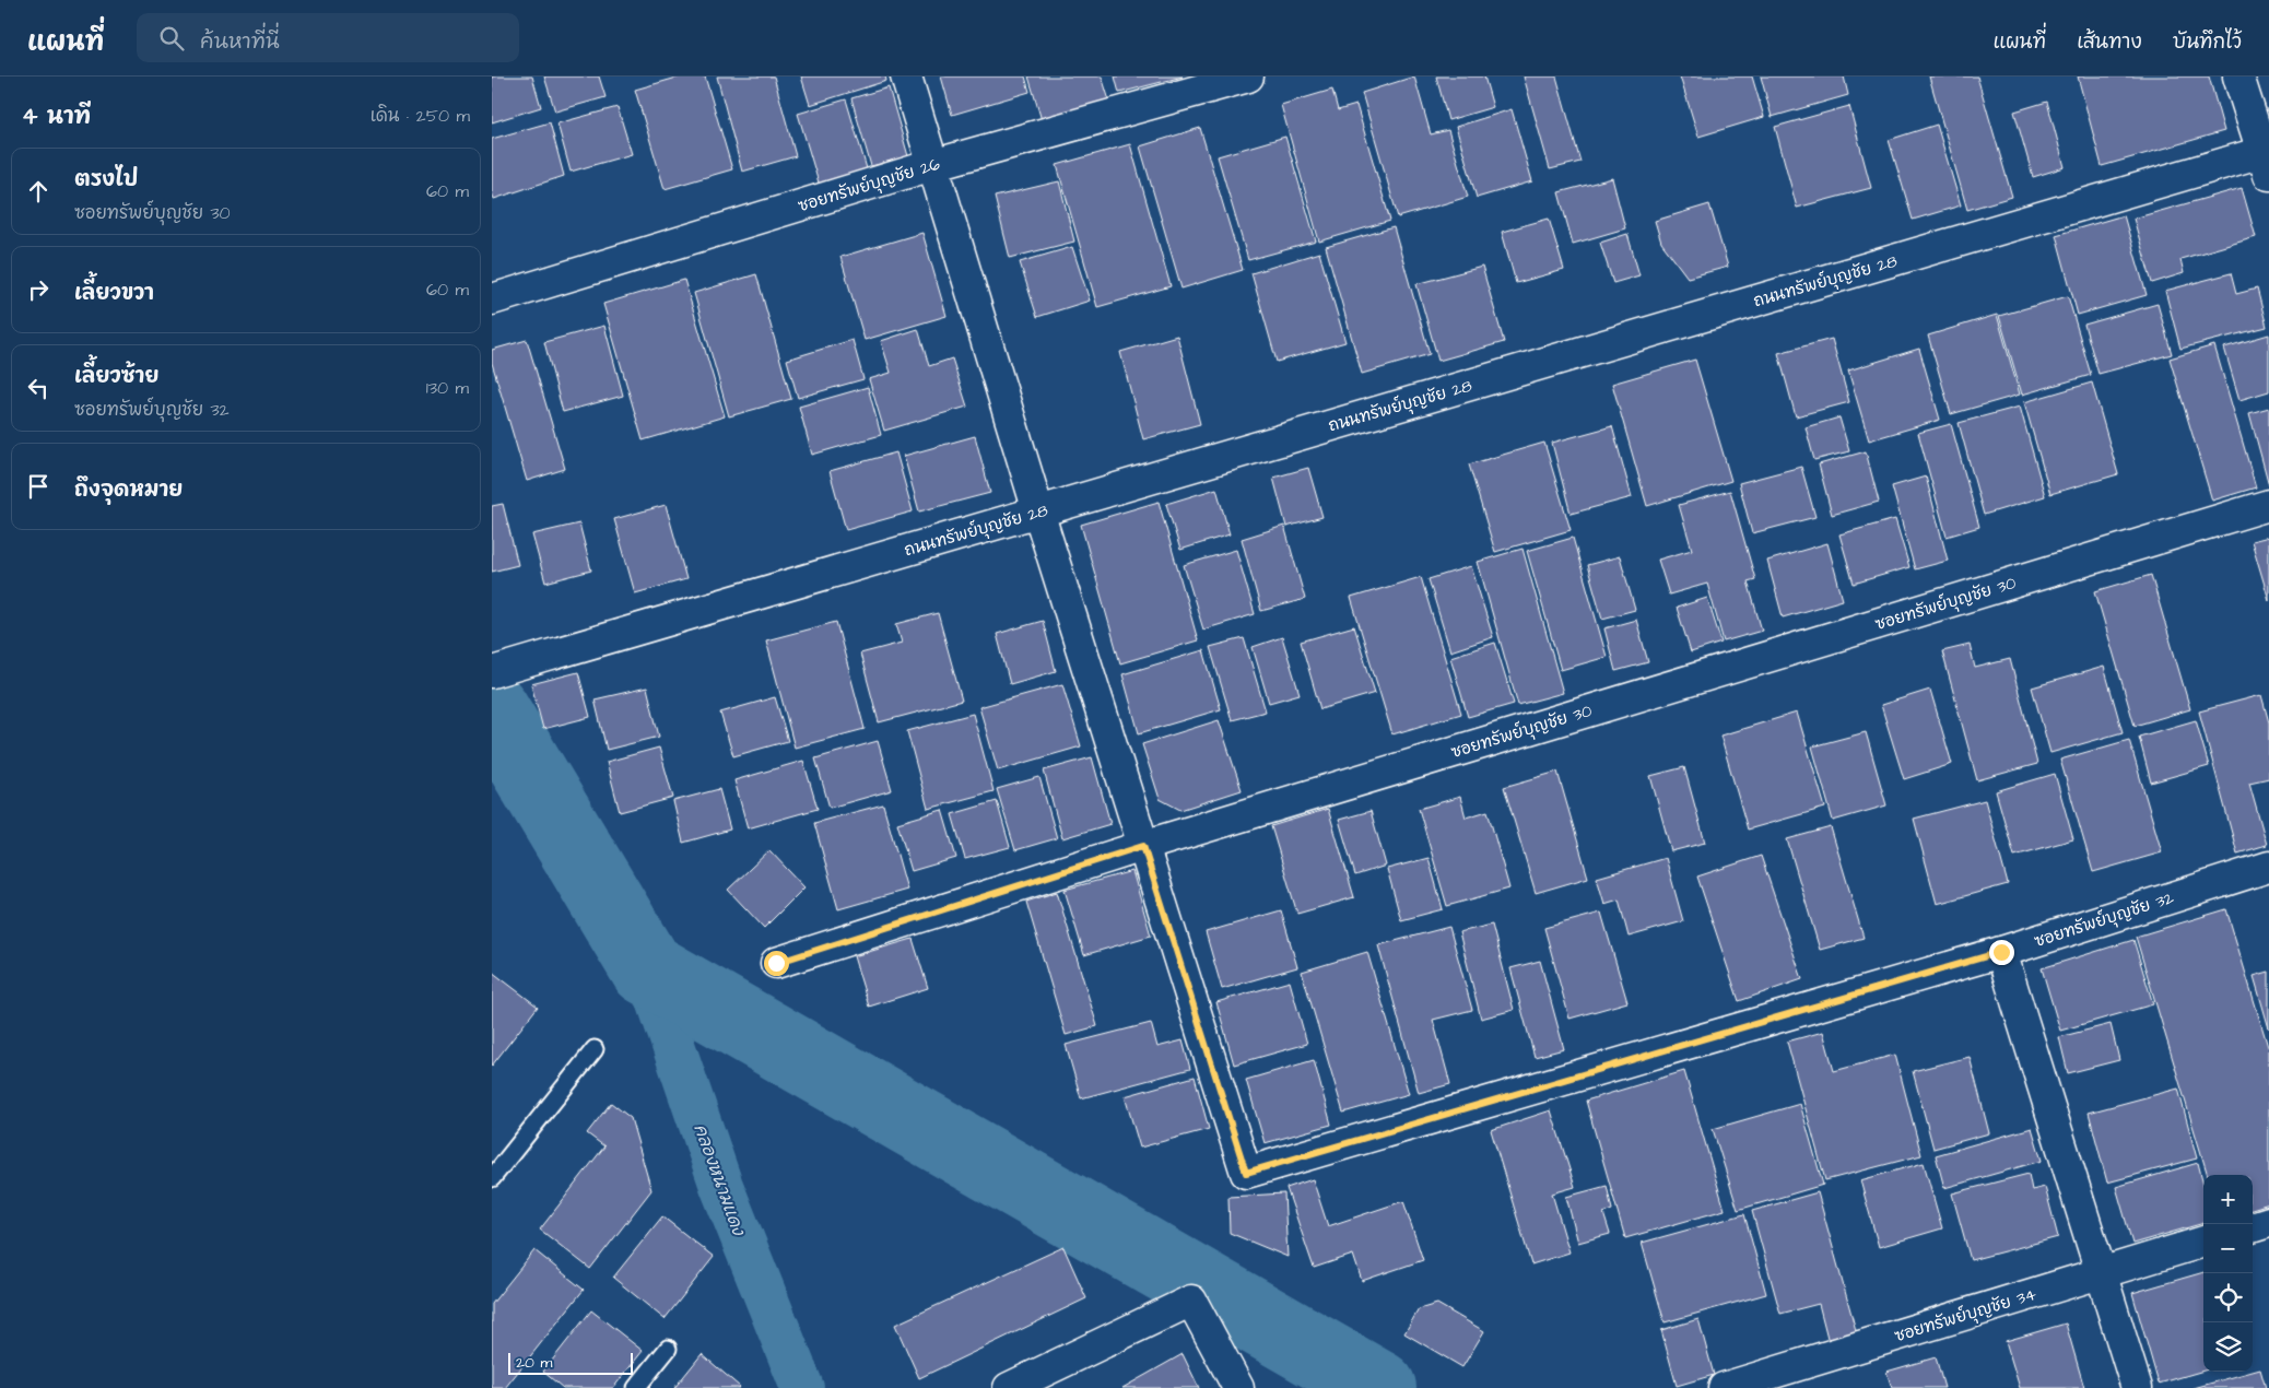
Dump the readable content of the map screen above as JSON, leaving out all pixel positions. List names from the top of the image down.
{
  "streets": {
    "street": [
      "ซอยทรัพย์บุญชัย 26",
      "ถนนทรัพย์บุญชัย 28",
      "ซอยทรัพย์บุญชัย 30",
      "ซอยทรัพย์บุญชัย 32",
      "ซอยทรัพย์บุญชัย 34"
    ]
  },
  "crossings": [
    ["ซอยทรัพย์บุญชัย 30", "ซอยทรัพย์บุญชัย 32"]
  ],
  "water": ["คลองหนามแดง"],
  "scale_bar": "20 m",
  "page": {
    "header": "แผนที่",
    "search": "ค้นหาที่นี่",
    "nav": ["แผนที่", "เส้นทาง", "บันทึกไว้"],
    "heading": ["4 นาที", "เดิน · 250 m"],
    "list": [
      ["ตรงไป", "ซอยทรัพย์บุญชัย 30", "60 m"],
      ["เลี้ยวขวา", "60 m"],
      ["เลี้ยวซ้าย", "ซอยทรัพย์บุญชัย 32", "130 m"],
      "ถึงจุดหมาย"
    ],
    "map_buttons": ["+", "−"],
    "scale": "20 m"
  }
}
